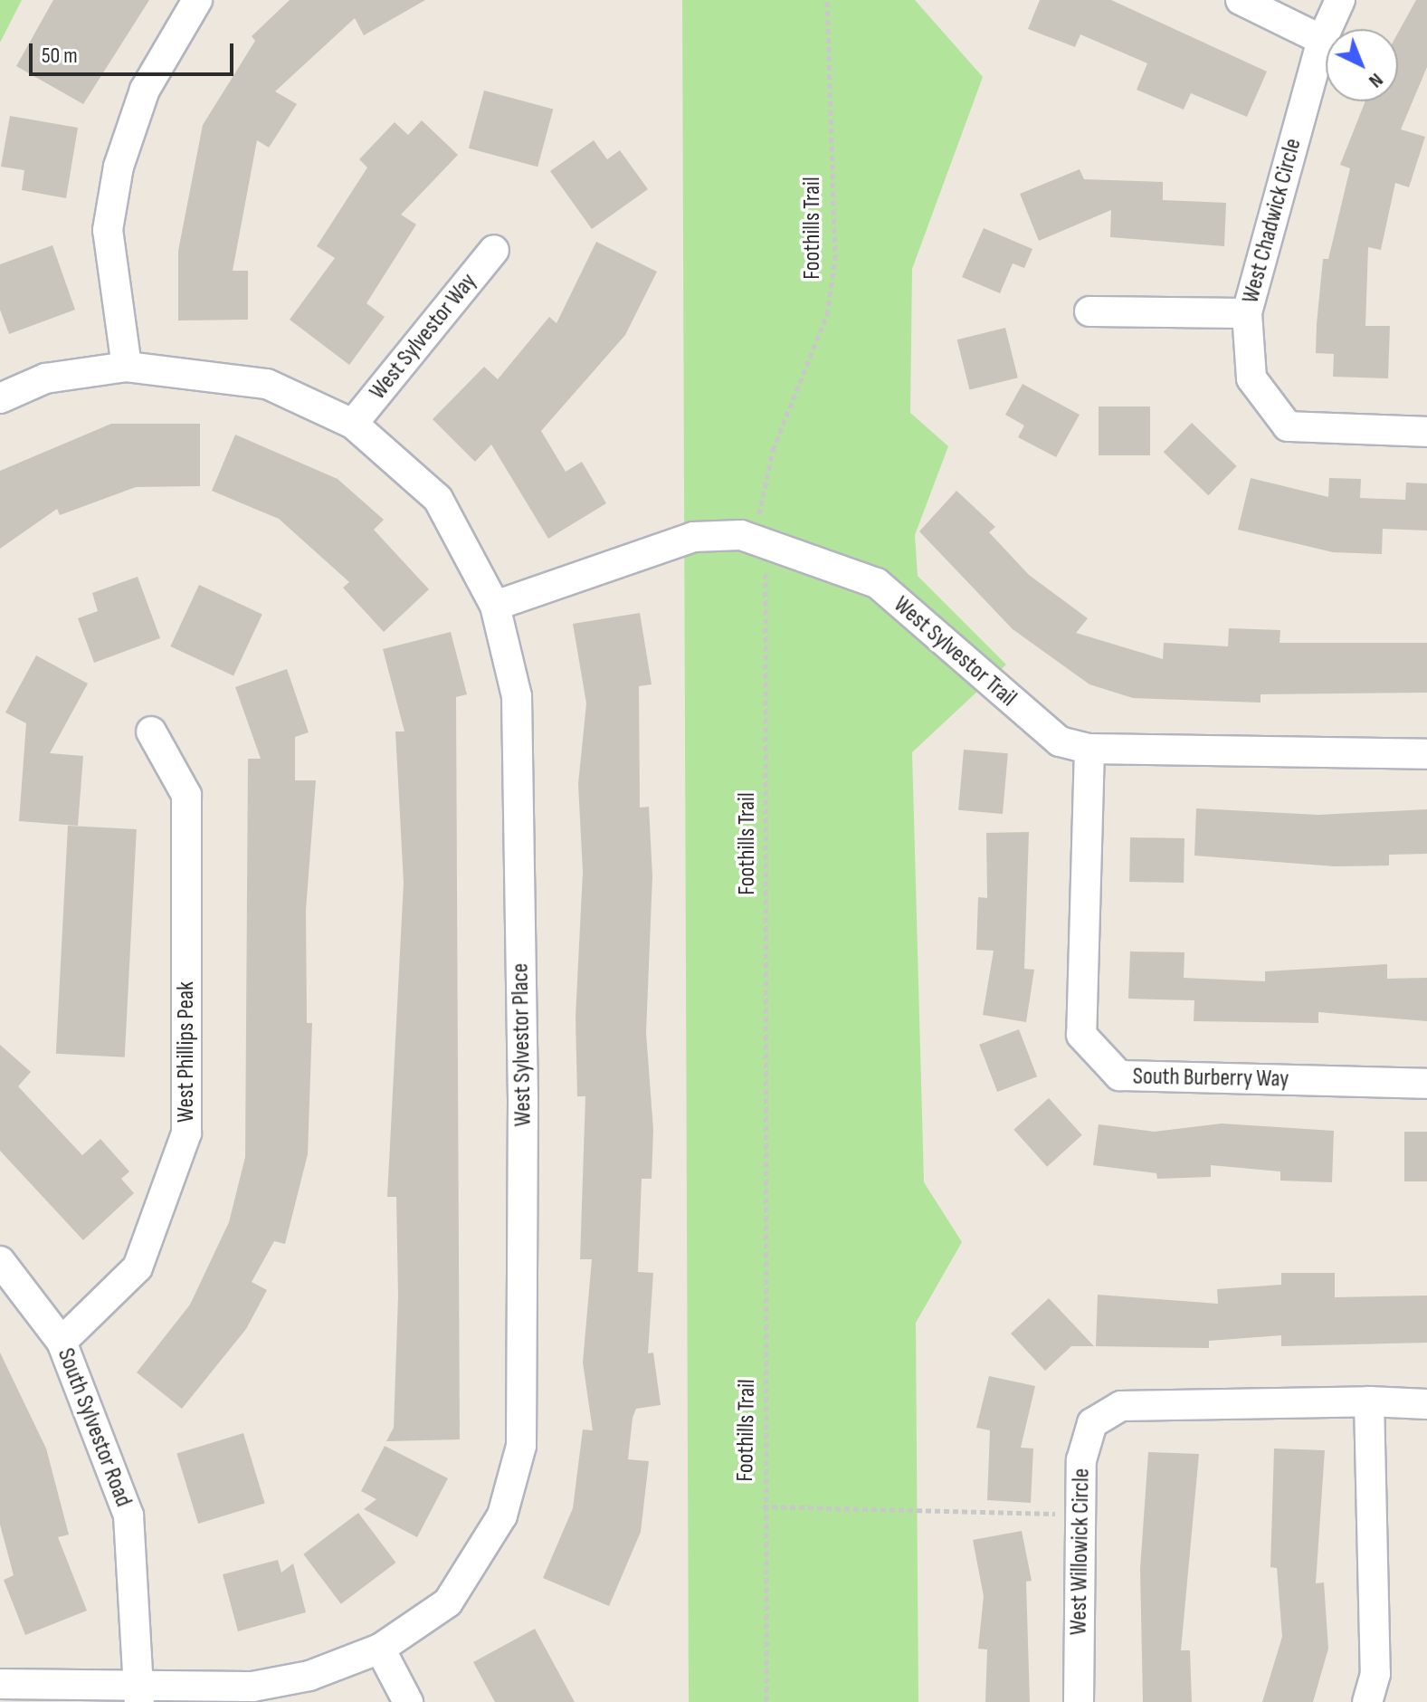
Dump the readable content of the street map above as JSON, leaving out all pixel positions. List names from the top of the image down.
{
  "streets": {
    "street": [
      "West Chadwick Circle",
      "West Sylvestor Way",
      "West Sylvestor Trail",
      "West Sylvestor Place",
      "West Phillips Peak",
      "South Burberry Way",
      "South Sylvestor Road",
      "West Willowick Circle"
    ],
    "path": ["Foothills Trail"]
  },
  "crossings": [
    ["Foothills Trail", "West Sylvestor Trail"],
    ["West Sylvestor Way", "West Sylvestor Place"],
    ["West Sylvestor Trail", "West Sylvestor Place"],
    ["West Sylvestor Trail", "South Burberry Way"],
    ["West Sylvestor Place", "South Sylvestor Road"],
    ["West Phillips Peak", "South Sylvestor Road"]
  ],
  "scale_bar": "50 m",
  "north": "bottom right"
}
